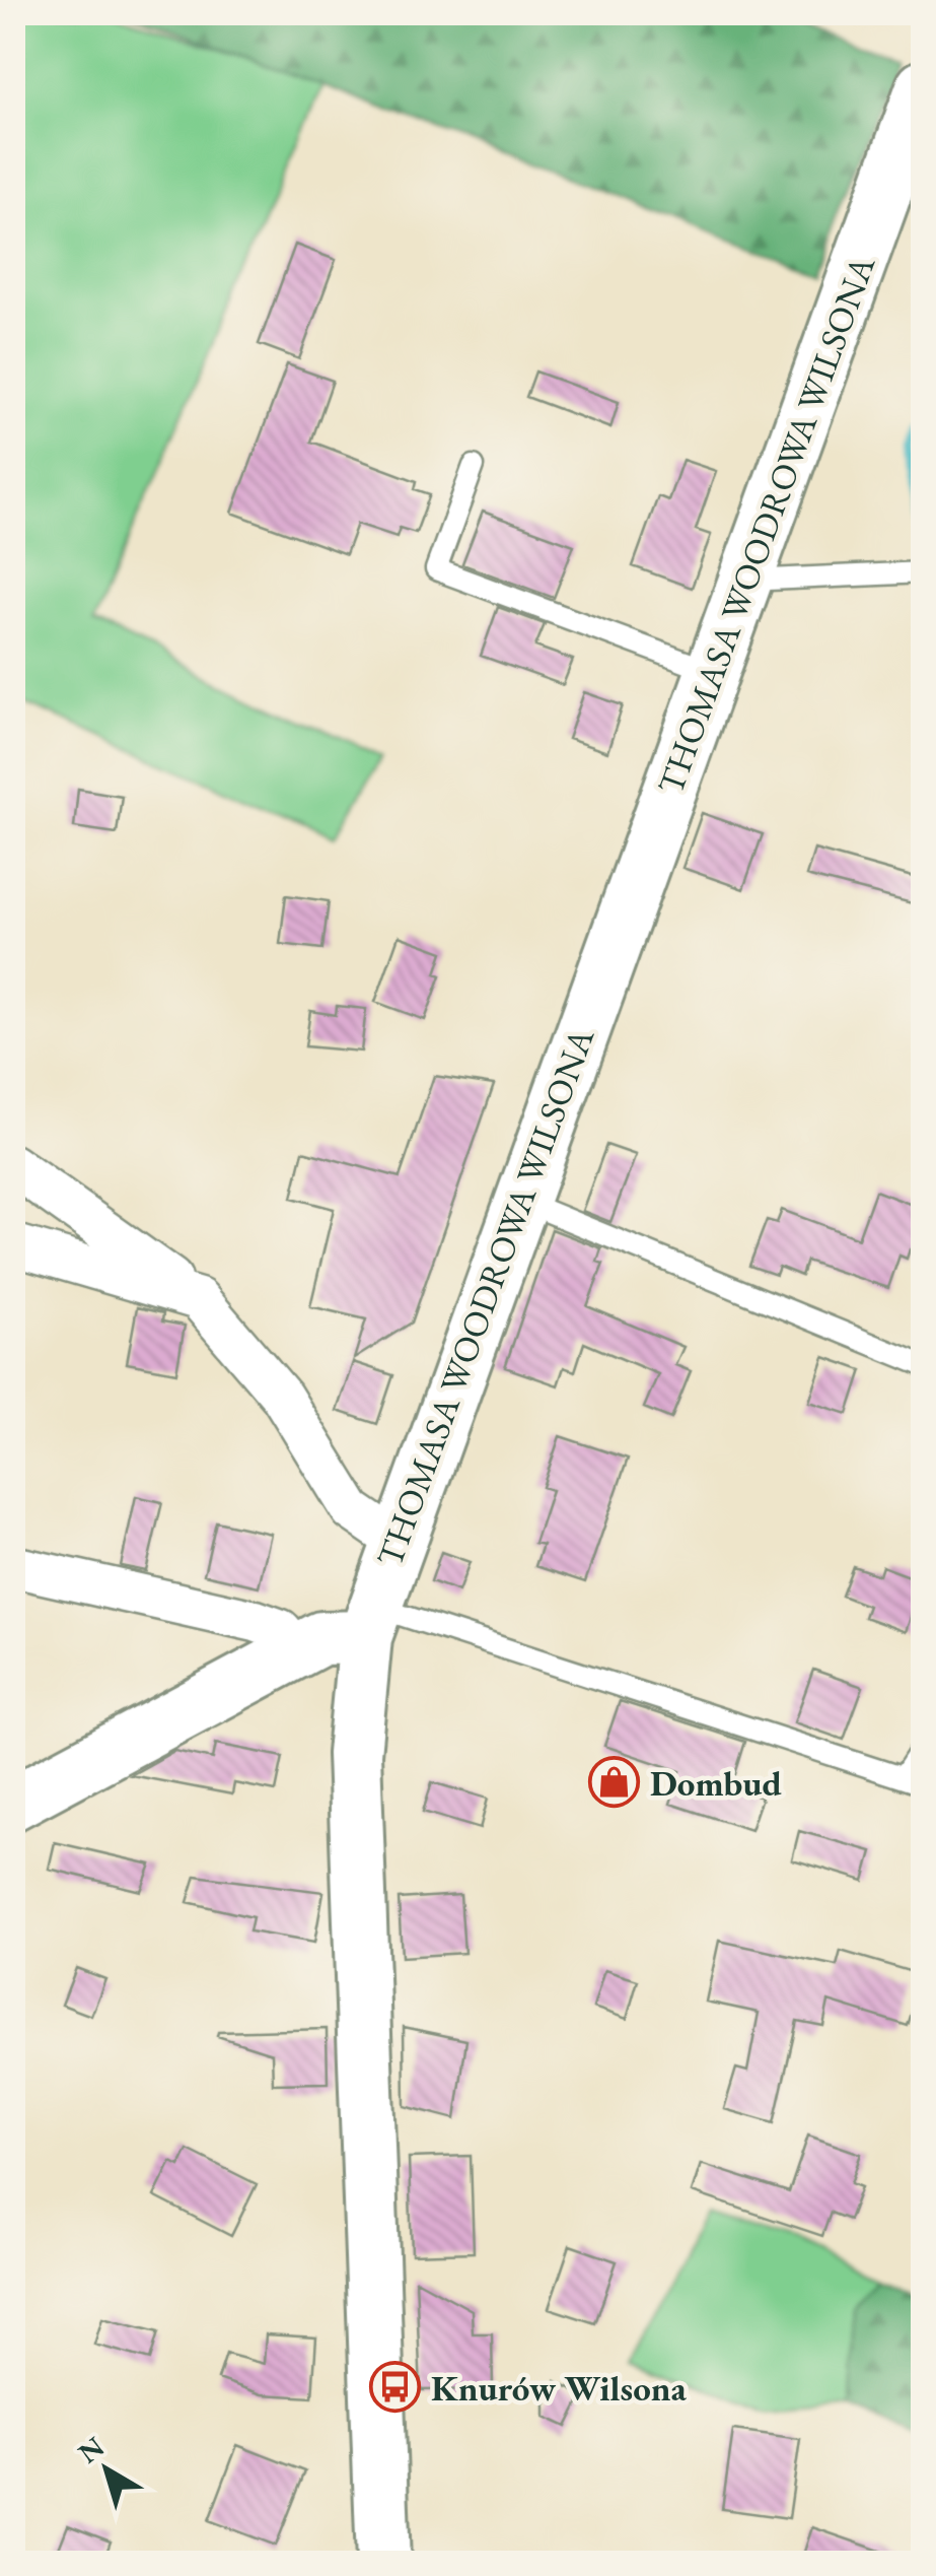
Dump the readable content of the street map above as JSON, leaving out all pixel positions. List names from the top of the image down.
{
  "streets": {
    "street": ["THOMASA WOODROWA WILSONA"]
  },
  "places": {
    "shop": ["Dombud"],
    "bus stop": ["Knurów Wilsona"]
  },
  "north": "top left"
}
